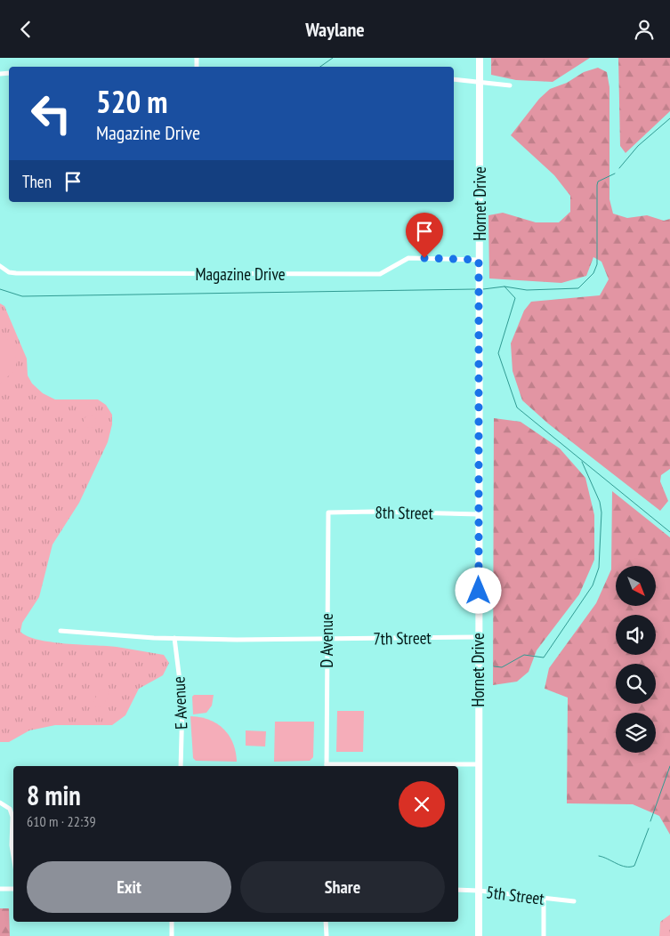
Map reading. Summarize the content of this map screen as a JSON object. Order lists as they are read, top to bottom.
{
  "streets": {
    "main road": ["Hornet Drive"],
    "street": [
      "Magazine Drive",
      "8th Street",
      "7th Street",
      "D Avenue",
      "E Avenue",
      "5th Street"
    ]
  },
  "crossings": [
    ["Hornet Drive", "Magazine Drive"],
    ["Hornet Drive", "8th Street"],
    ["Hornet Drive", "7th Street"],
    ["Hornet Drive", "5th Street"],
    ["8th Street", "D Avenue"],
    ["7th Street", "D Avenue"],
    ["7th Street", "E Avenue"]
  ],
  "north": "bottom right",
  "page": {
    "header": "Waylane",
    "turn": ["520 m", "Magazine Drive"],
    "then": "Then",
    "heading": ["8 min", "610 m · 22:39"],
    "buttons": ["Exit", "Share"]
  }
}
